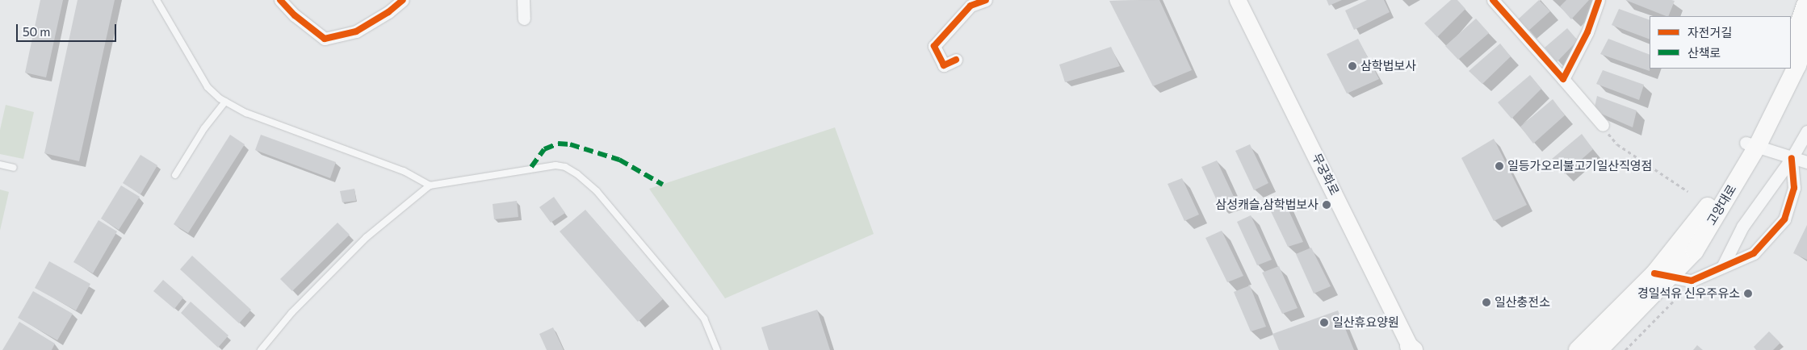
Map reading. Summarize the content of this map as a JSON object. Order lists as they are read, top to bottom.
{
  "streets": {
    "main road": ["무궁화로", "고양대로"]
  },
  "places": [
    "삼학법보사",
    "일등가오리불고기일산직영점",
    "삼성캐슬,삼학법보사",
    "경일석유 신우주유소",
    "일산충전소",
    "일산휴요양원"
  ],
  "legend": ["자전거길", "산책로"],
  "scale_bar": "50 m"
}
